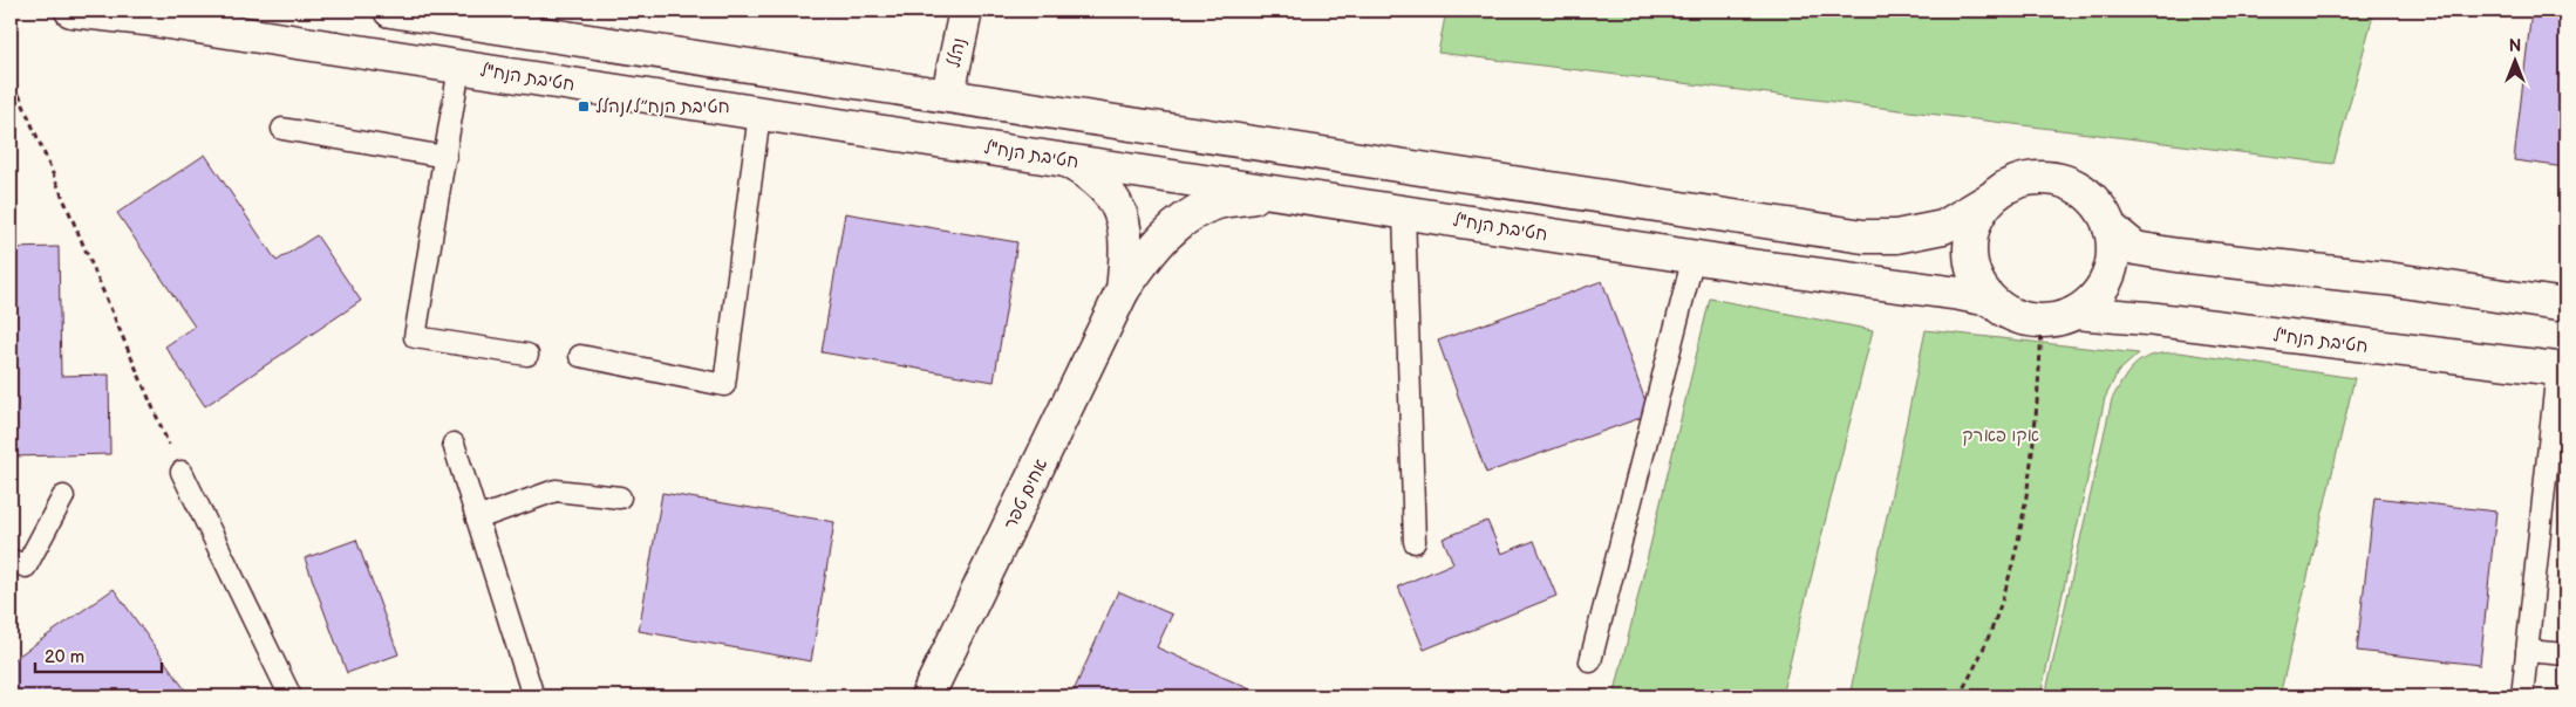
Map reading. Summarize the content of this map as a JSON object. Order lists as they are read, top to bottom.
{
  "streets": {
    "street": ["נהלל", "חטיבת הנח\"ל", "אחים טפר"]
  },
  "parks": ["אקו פארק"],
  "places": {
    "transit": ["חטיבת הנח״ל/נהלל"]
  },
  "scale_bar": "20 m",
  "north": "top"
}
